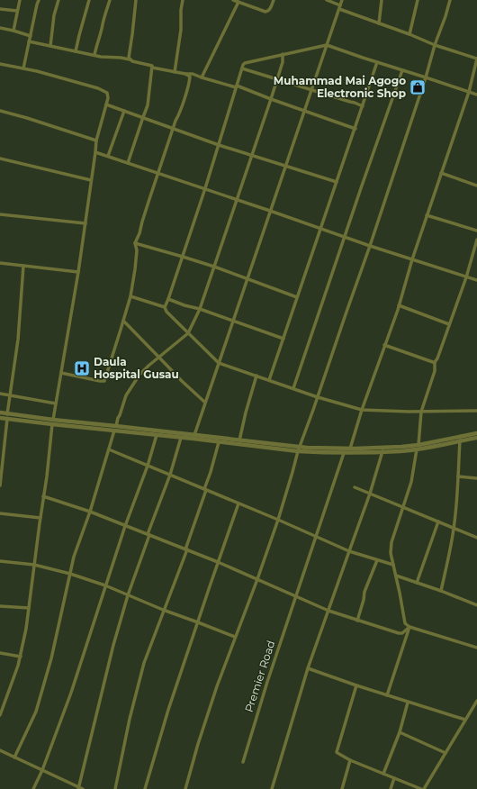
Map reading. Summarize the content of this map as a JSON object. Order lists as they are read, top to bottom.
{
  "streets": {
    "street": ["Premier Road"]
  },
  "places": {
    "shop": ["Muhammad Mai Agogo Electronic Shop"],
    "hospital": ["Daula Hospital Gusau"]
  }
}
